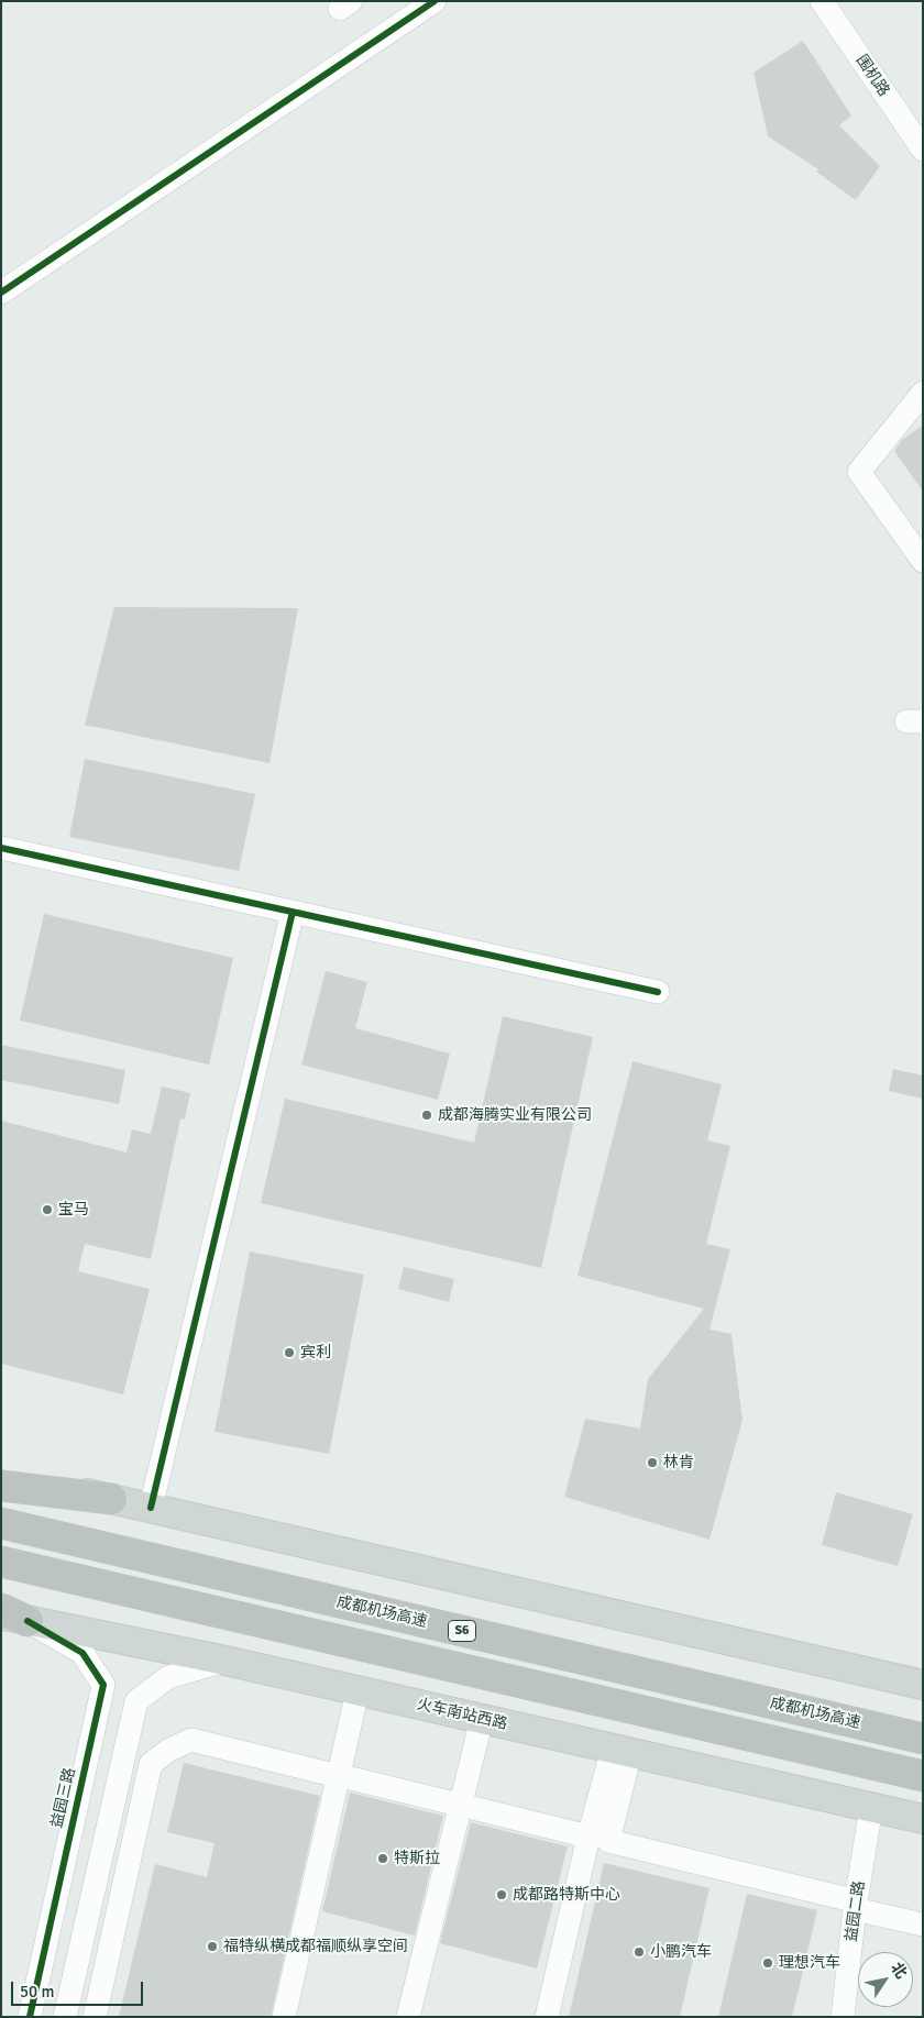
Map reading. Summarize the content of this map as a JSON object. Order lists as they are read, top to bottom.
{
  "streets": {
    "highway": ["成都机场高速", "S6"],
    "main road": ["火车南站西路"],
    "street": ["围机路", "益园三路", "益园二路"]
  },
  "crossings": [
    ["火车南站西路", "益园三路"],
    ["火车南站西路", "益园二路"]
  ],
  "places": [
    "成都海腾实业有限公司",
    "宝马",
    "宾利",
    "林肯",
    "特斯拉",
    "成都路特斯中心",
    "福特纵横成都福顺纵享空间",
    "小鹏汽车",
    "理想汽车"
  ],
  "scale_bar": "50 m",
  "north": "top right"
}
